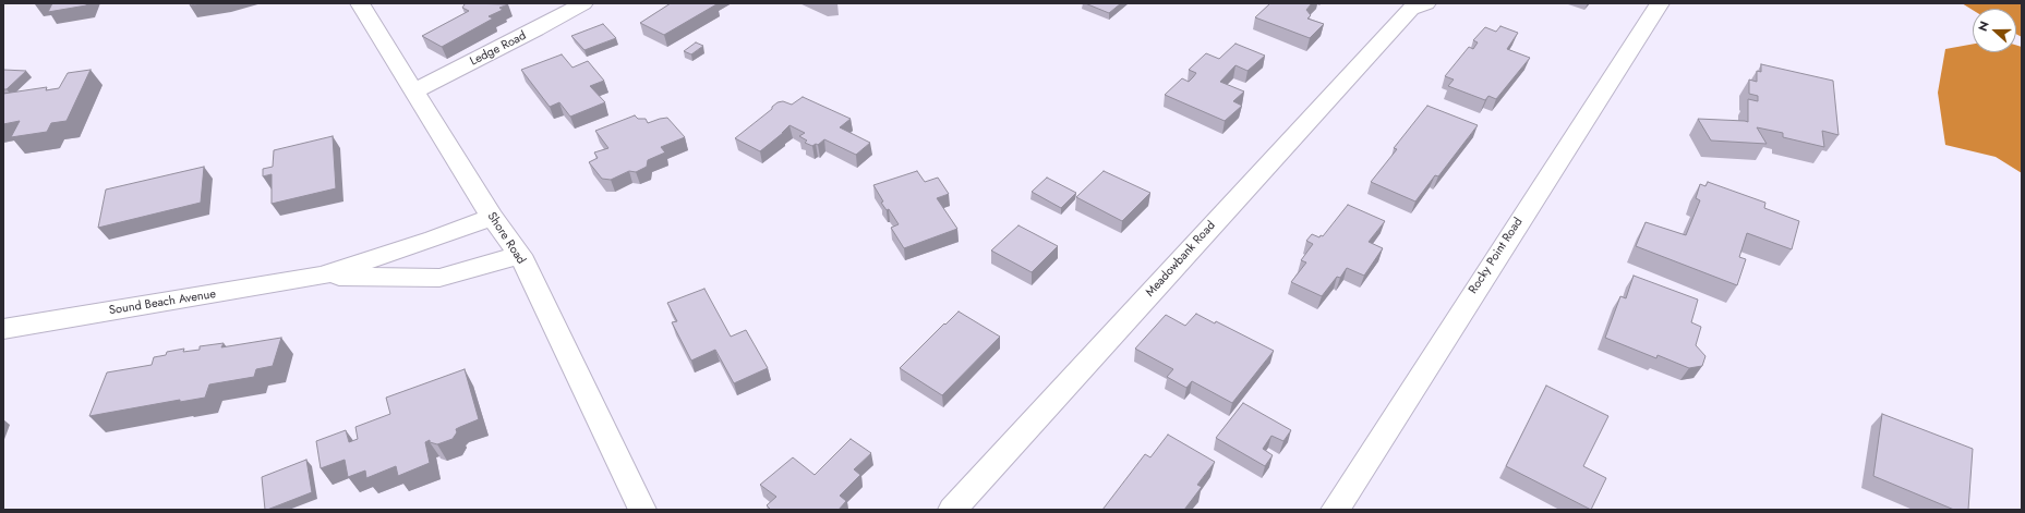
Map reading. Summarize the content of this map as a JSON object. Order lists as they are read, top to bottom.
{
  "streets": {
    "street": [
      "Ledge Road",
      "Shore Road",
      "Rocky Point Road",
      "Meadowbank Road",
      "Sound Beach Avenue"
    ]
  },
  "crossings": [
    ["Ledge Road", "Shore Road"],
    ["Shore Road", "Sound Beach Avenue"]
  ],
  "north": "left"
}
